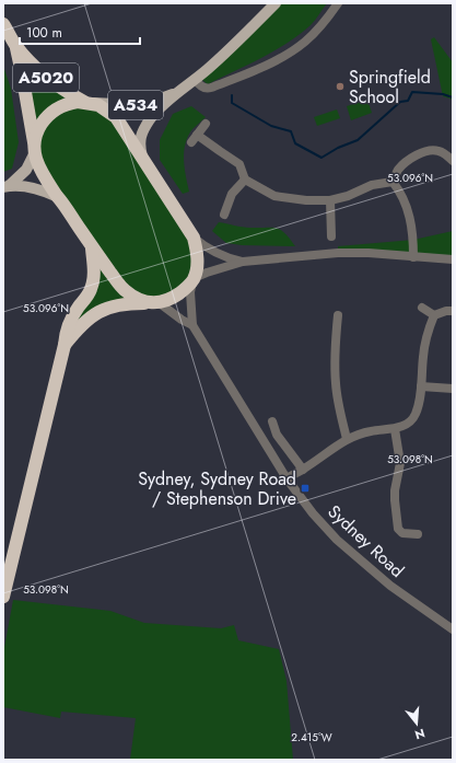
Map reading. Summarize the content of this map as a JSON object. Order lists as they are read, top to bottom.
{
  "streets": {
    "highway": ["A5020"],
    "main road": ["A534"],
    "street": ["Sydney Road"]
  },
  "crossings": [
    ["A5020", "A534"]
  ],
  "places": {
    "other": ["Springfield School"],
    "transit": ["Sydney, Sydney Road / Stephenson Drive"]
  },
  "scale_bar": "100 m",
  "north": "bottom",
  "coordinates": ["53.096°N", "53.098°N", "2.415°W"]
}
